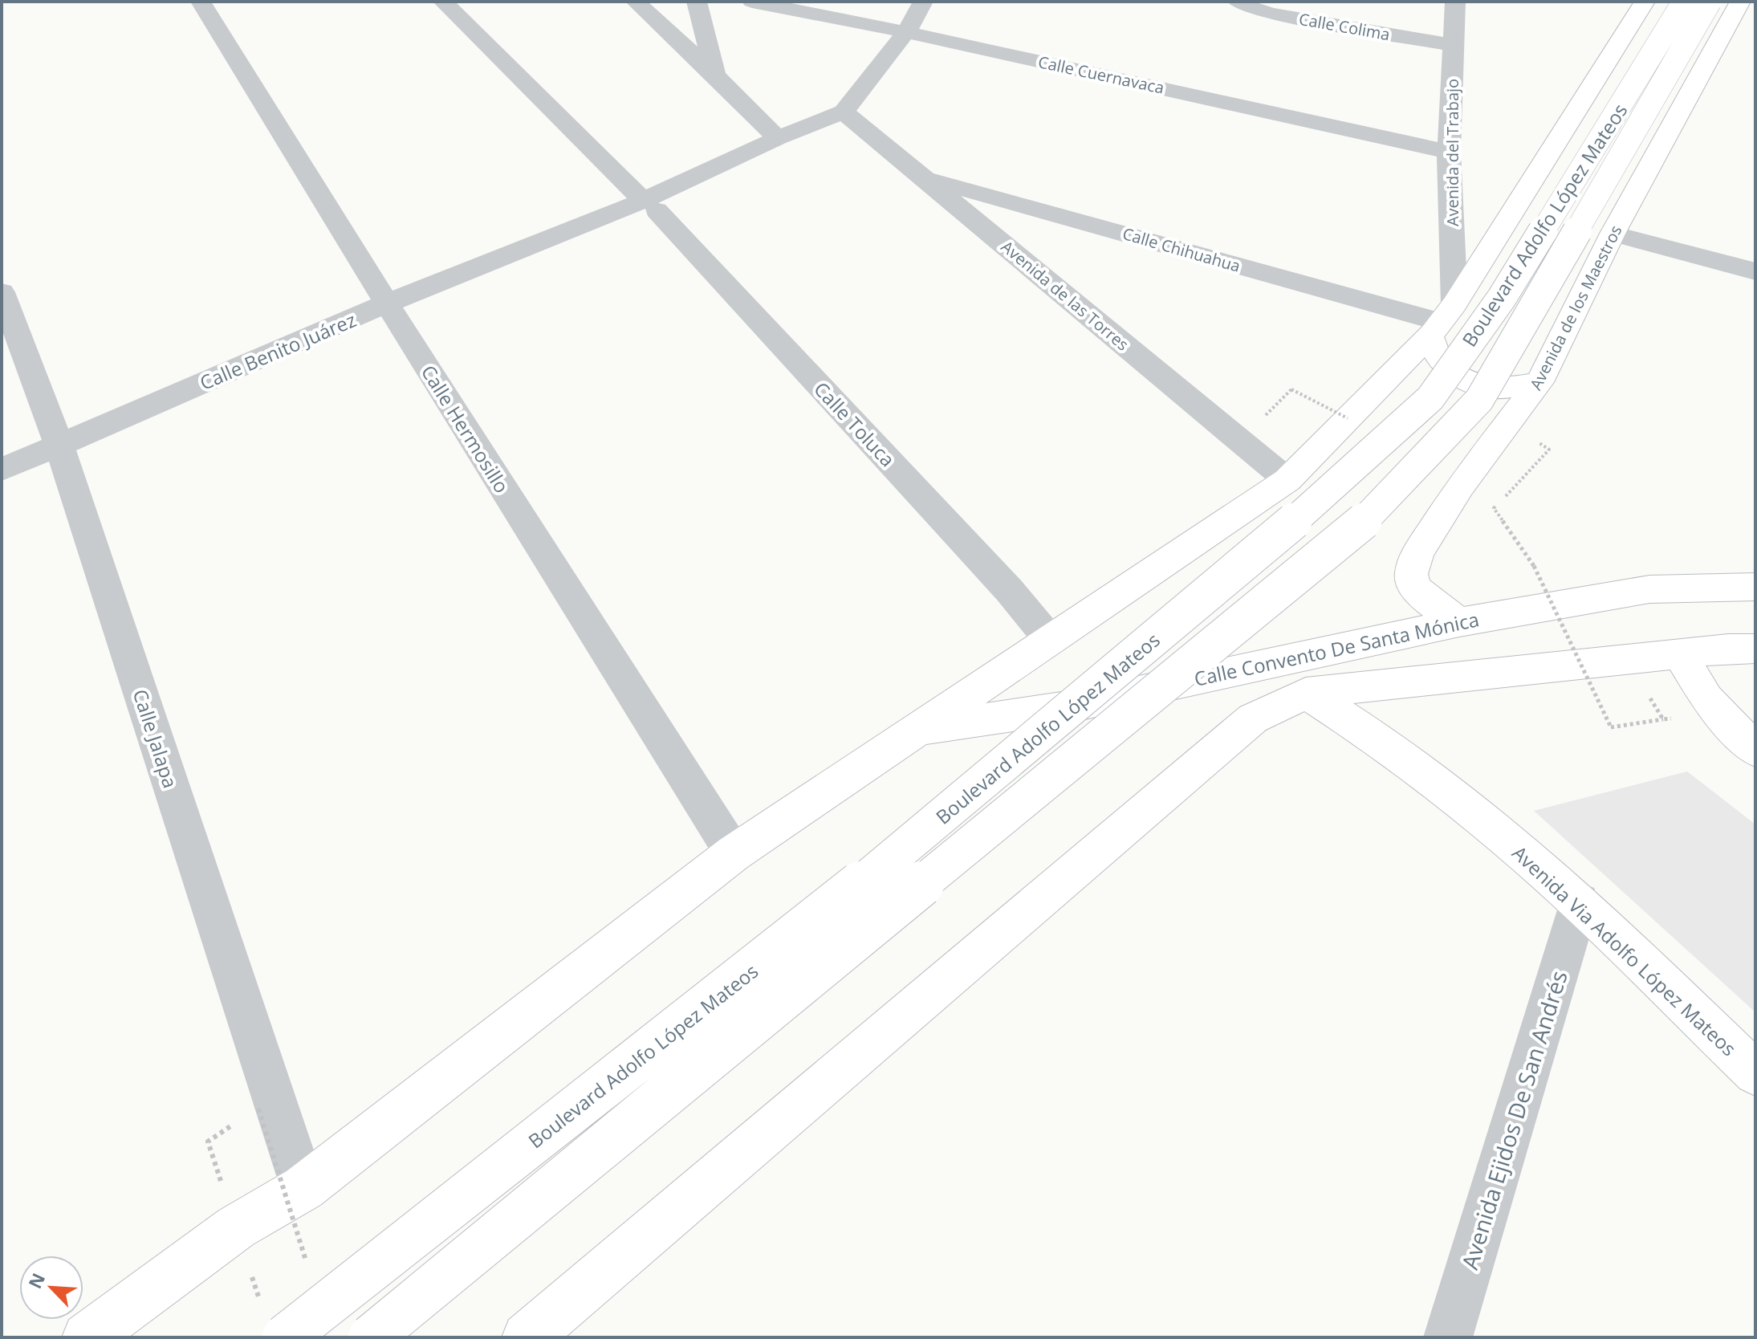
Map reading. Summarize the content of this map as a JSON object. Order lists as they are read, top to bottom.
{
  "streets": {
    "main road": [
      "Boulevard Adolfo López Mateos",
      "Avenida de los Maestros",
      "Calle Convento De Santa Mónica",
      "Avenida Via Adolfo López Mateos"
    ],
    "street": [
      "Calle Colima",
      "Calle Cuernavaca",
      "Avenida del Trabajo",
      "Calle Chihuahua",
      "Avenida de las Torres",
      "Calle Benito Juárez",
      "Calle Toluca",
      "Calle Hermosillo",
      "Calle Jalapa",
      "Avenida Ejidos De San Andrés"
    ]
  },
  "crossings": [
    ["Calle Colima", "Avenida del Trabajo"],
    ["Calle Cuernavaca", "Avenida del Trabajo"],
    ["Calle Cuernavaca", "Calle Benito Juárez"],
    ["Avenida del Trabajo", "Calle Chihuahua"],
    ["Boulevard Adolfo López Mateos", "Avenida de los Maestros"],
    ["Calle Chihuahua", "Avenida de las Torres"],
    ["Avenida de las Torres", "Calle Benito Juárez"],
    ["Avenida de los Maestros", "Calle Convento De Santa Mónica"],
    ["Calle Benito Juárez", "Calle Toluca"],
    ["Calle Benito Juárez", "Calle Hermosillo"],
    ["Calle Benito Juárez", "Calle Jalapa"],
    ["Calle Convento De Santa Mónica", "Avenida Via Adolfo López Mateos"],
    ["Avenida Via Adolfo López Mateos", "Avenida Ejidos De San Andrés"]
  ],
  "north": "top left"
}
